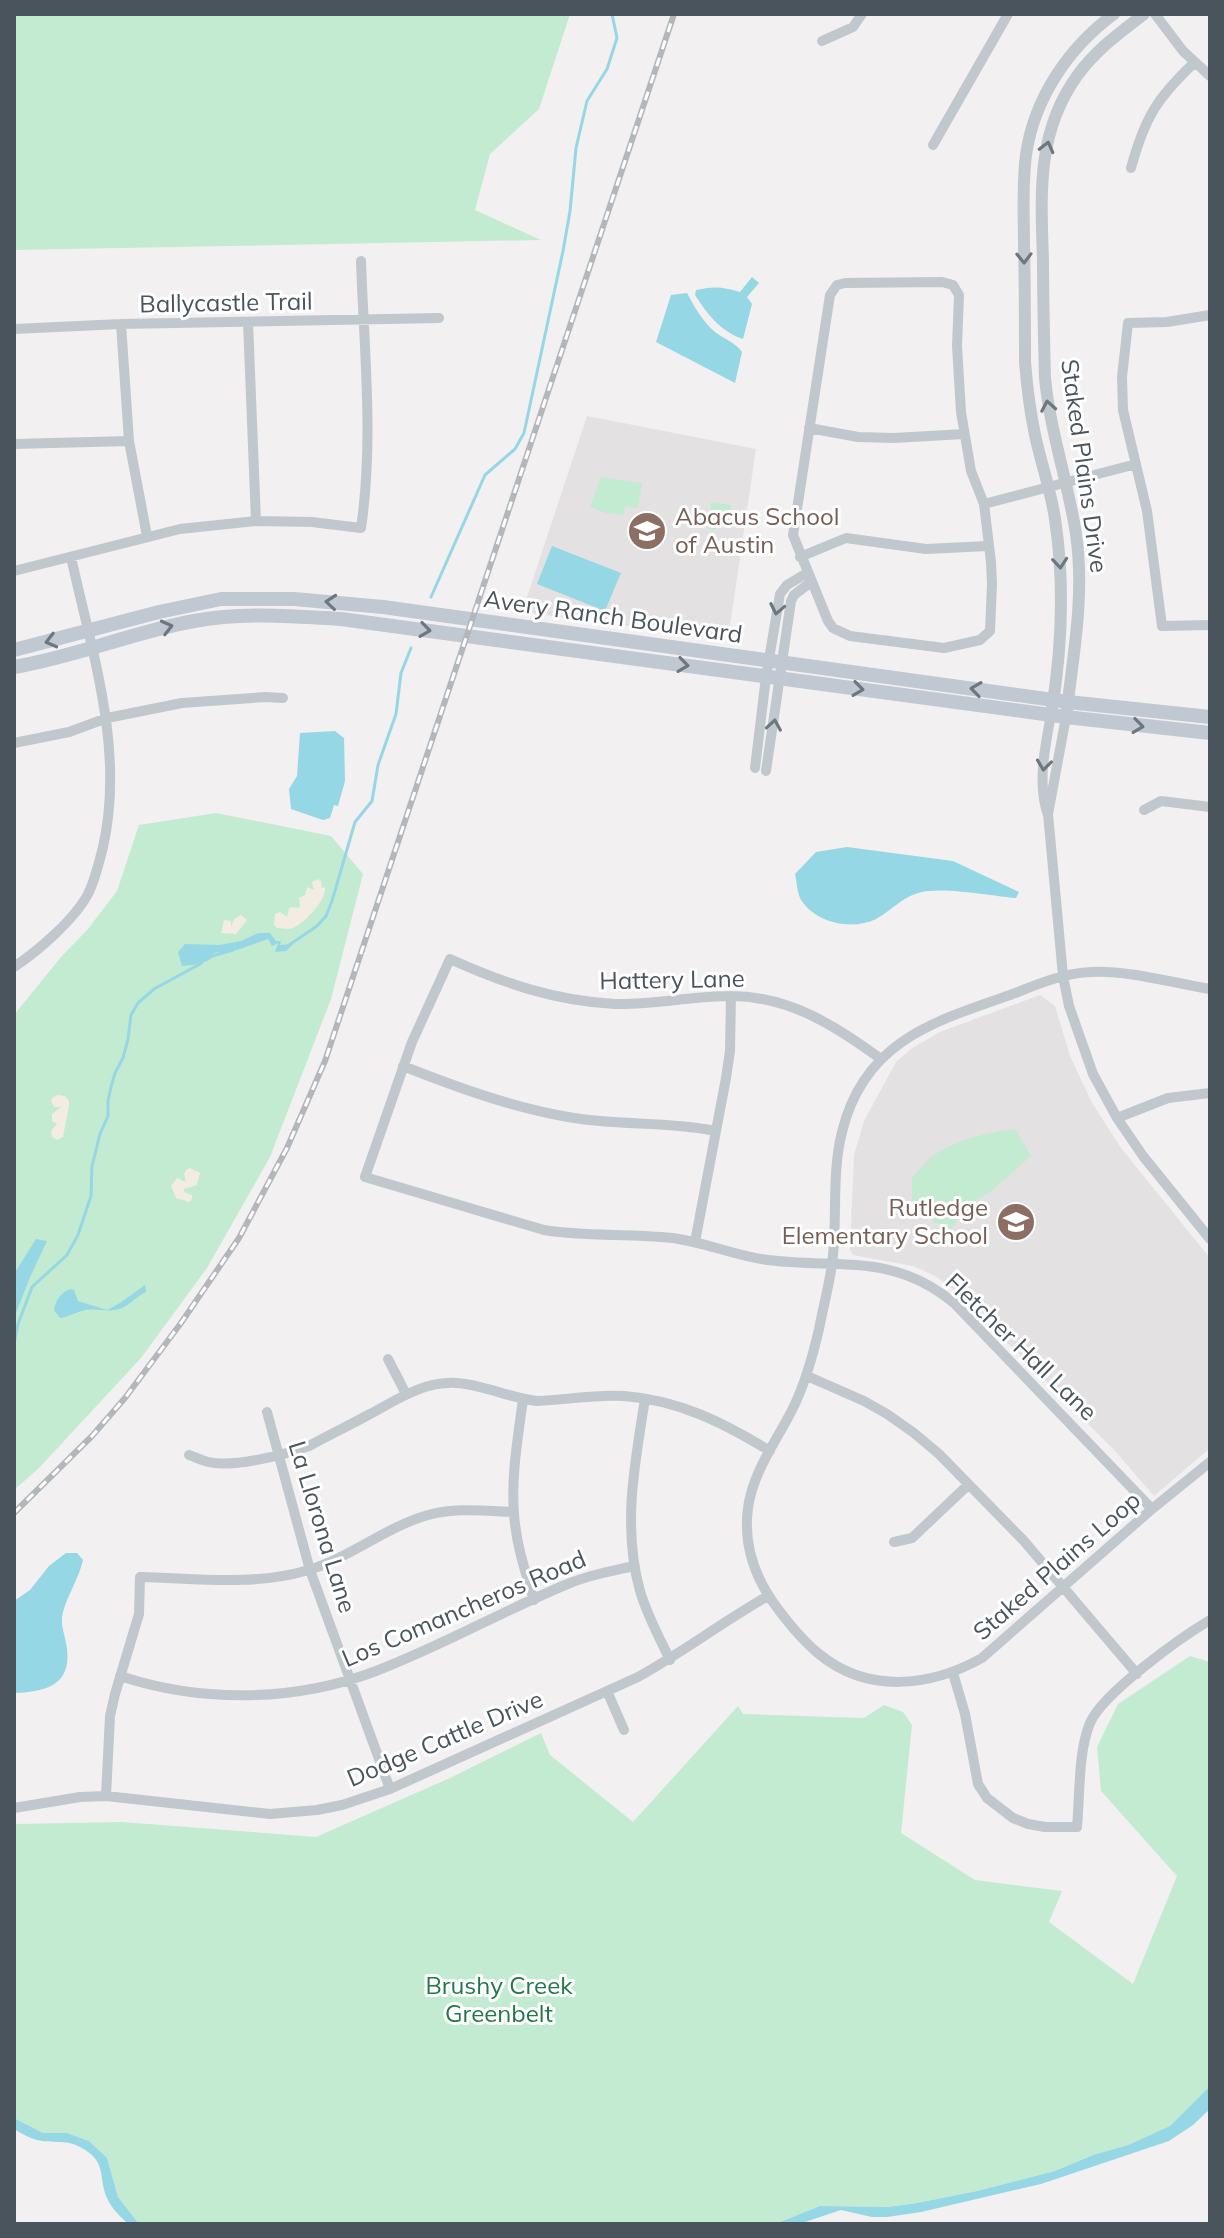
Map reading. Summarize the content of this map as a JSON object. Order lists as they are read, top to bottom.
{
  "streets": {
    "main road": ["Avery Ranch Boulevard"],
    "street": [
      "Ballycastle Trail",
      "Staked Plains Drive",
      "Hattery Lane",
      "Fletcher Hall Lane",
      "La Llorona Lane",
      "Staked Plains Loop",
      "Los Comancheros Road",
      "Dodge Cattle Drive"
    ]
  },
  "crossings": [
    ["Staked Plains Drive", "Avery Ranch Boulevard"],
    ["Staked Plains Drive", "Staked Plains Loop"],
    ["Hattery Lane", "Fletcher Hall Lane"],
    ["Hattery Lane", "Staked Plains Loop"],
    ["Fletcher Hall Lane", "Staked Plains Loop"],
    ["La Llorona Lane", "Los Comancheros Road"],
    ["La Llorona Lane", "Dodge Cattle Drive"],
    ["Staked Plains Loop", "Dodge Cattle Drive"]
  ],
  "parks": ["Brushy Creek Greenbelt"],
  "places": {
    "school or university": ["Abacus School of Austin", "Rutledge Elementary School"]
  }
}
